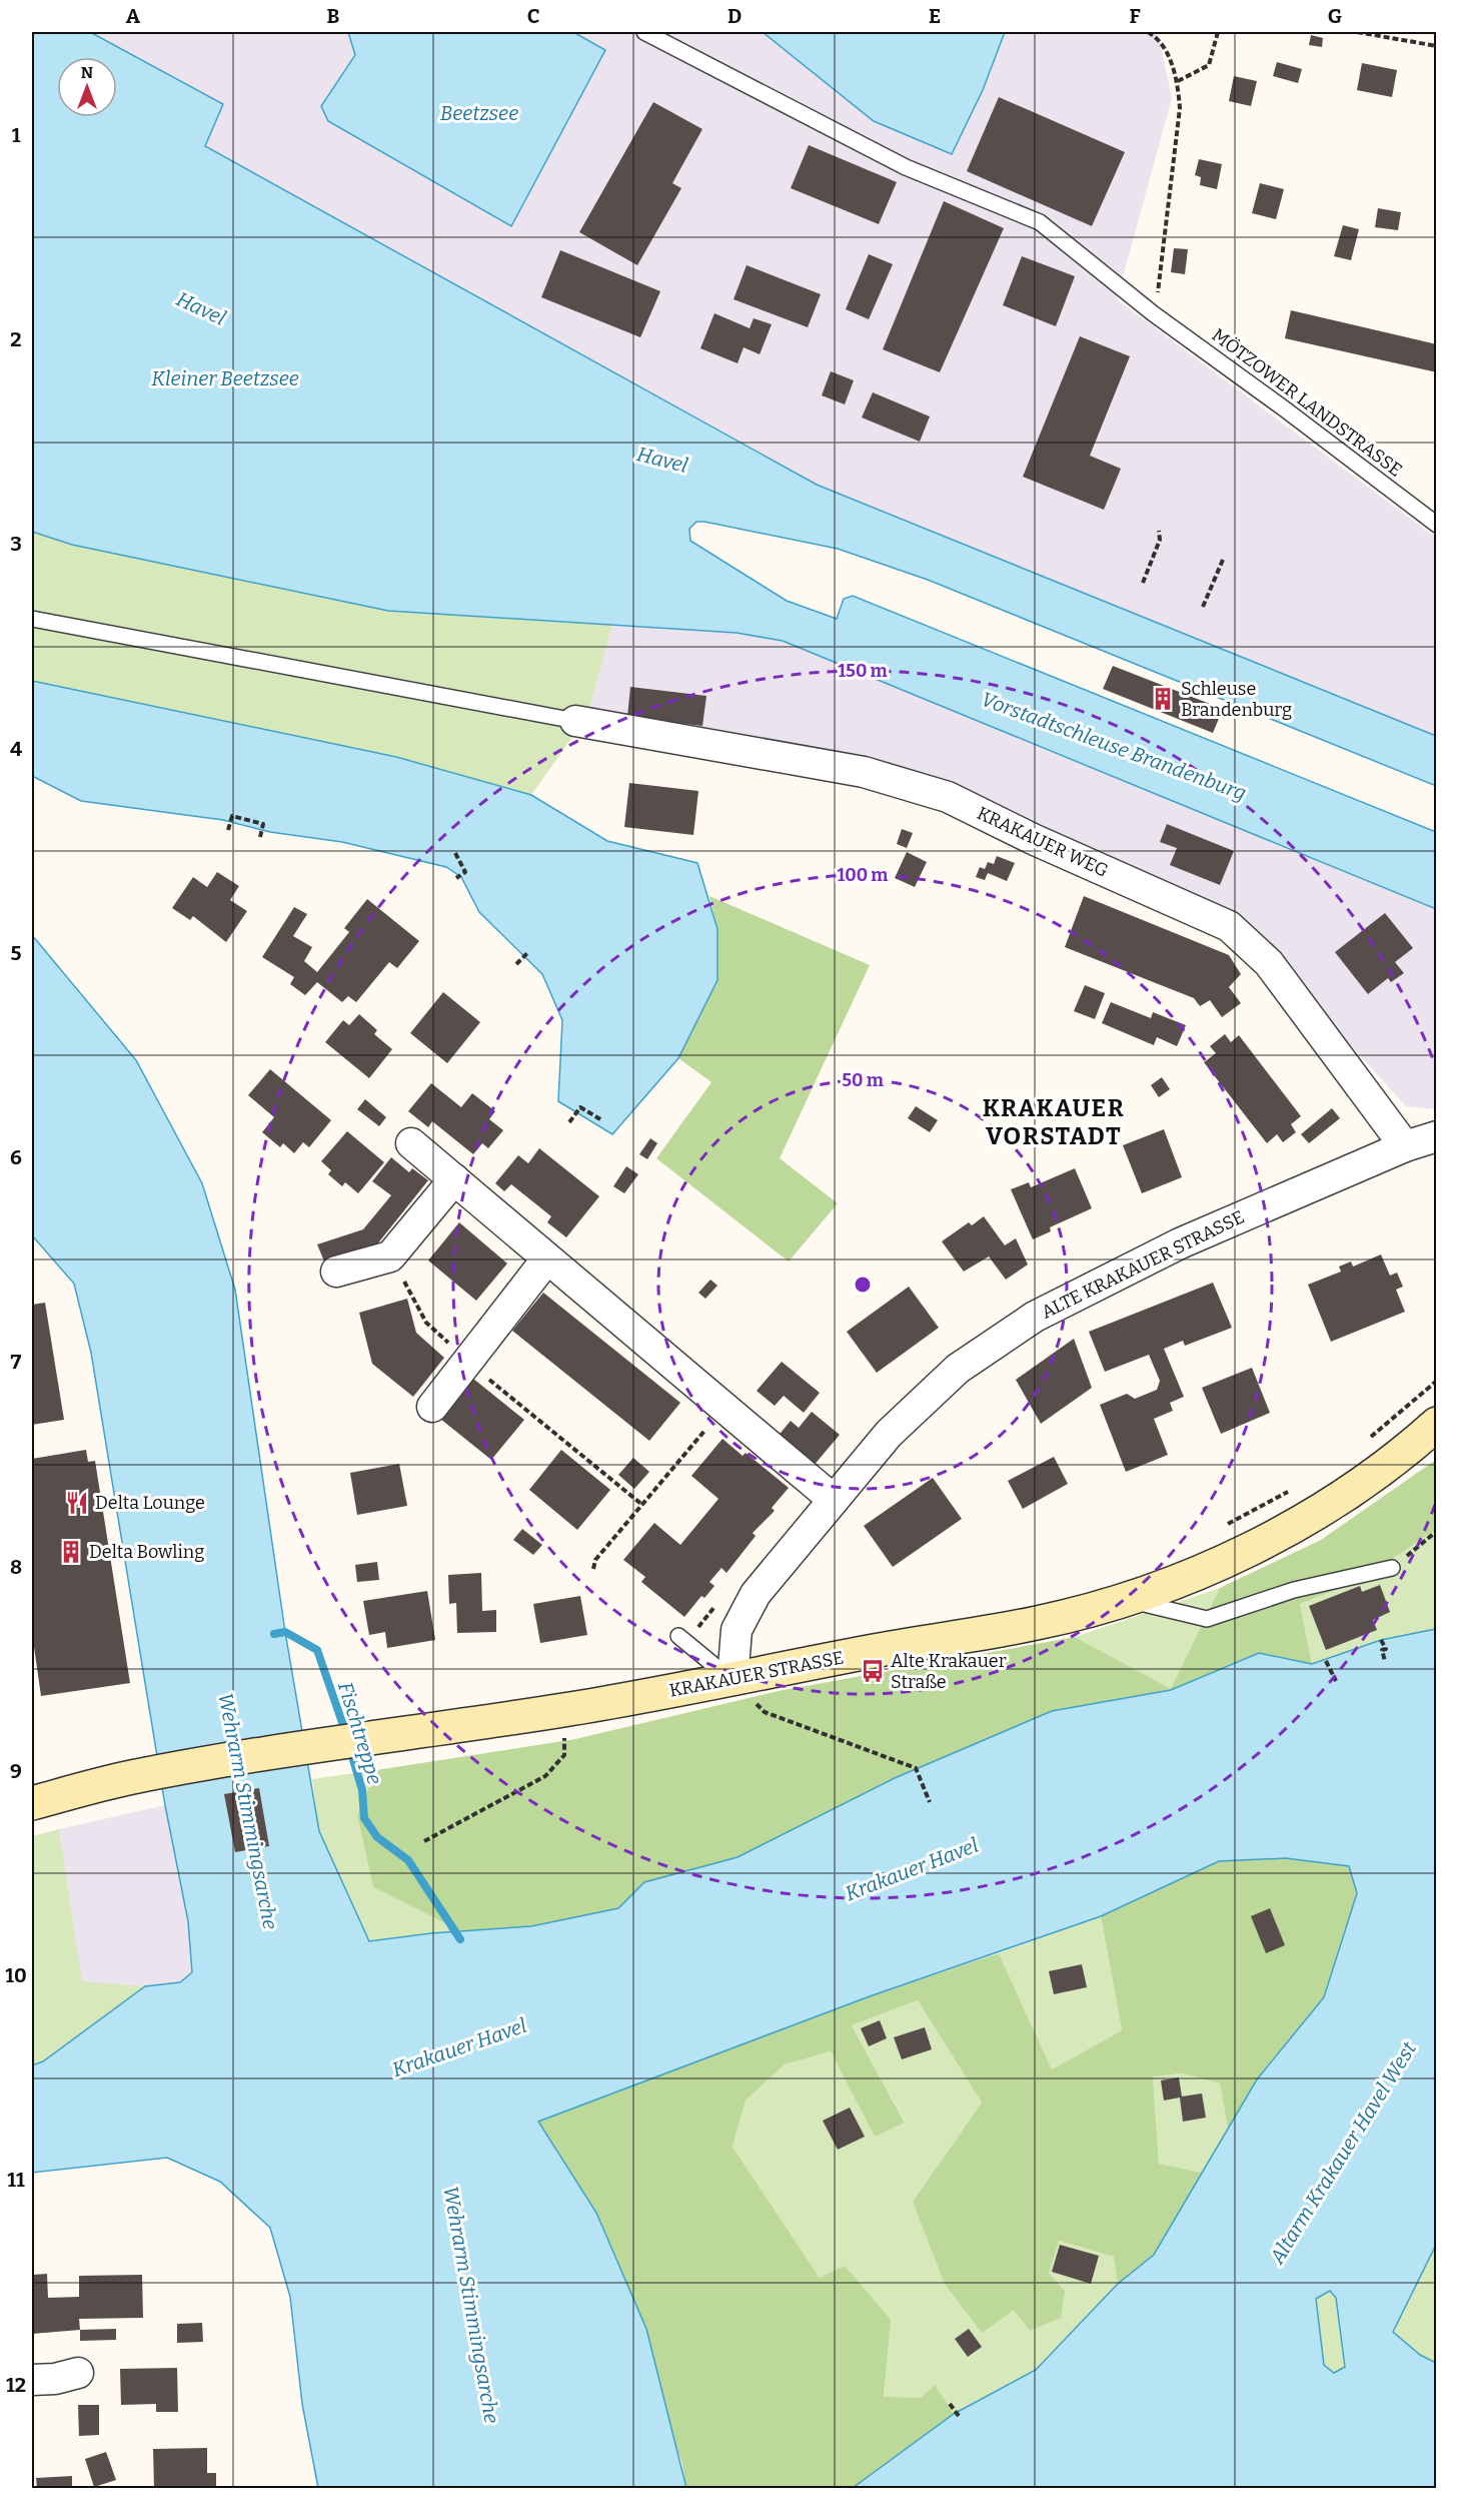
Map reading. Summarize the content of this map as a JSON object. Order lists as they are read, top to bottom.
{
  "streets": {
    "main road": ["KRAKAUER STRASSE"],
    "street": ["KRAKAUER WEG", "ALTE KRAKAUER STRASSE"],
    "lane": ["MÖTZOWER LANDSTRASSE"]
  },
  "crossings": [
    ["KRAKAUER WEG", "ALTE KRAKAUER STRASSE"],
    ["ALTE KRAKAUER STRASSE", "KRAKAUER STRASSE"]
  ],
  "districts": ["KRAKAUER VORSTADT"],
  "water": [
    "Beetzsee",
    "Havel",
    "Kleiner Beetzsee",
    "Vorstadtschleuse Brandenburg",
    "Fischtreppe",
    "Wehrarm Stimmingsarche",
    "Krakauer Havel",
    "Altarm Krakauer Havel West"
  ],
  "places": {
    "building": ["Schleuse Brandenburg", "Delta Bowling"],
    "restaurant": ["Delta Lounge"],
    "bus stop": ["Alte Krakauer Straße"]
  },
  "north": "top",
  "grid": {
    "columns": [
      "A",
      "B",
      "C",
      "D",
      "E",
      "F",
      "G"
    ],
    "rows": [
      "1",
      "2",
      "3",
      "4",
      "5",
      "6",
      "7",
      "8",
      "9",
      "10",
      "11",
      "12"
    ]
  },
  "rings": ["150 m", "100 m", "50 m"]
}
